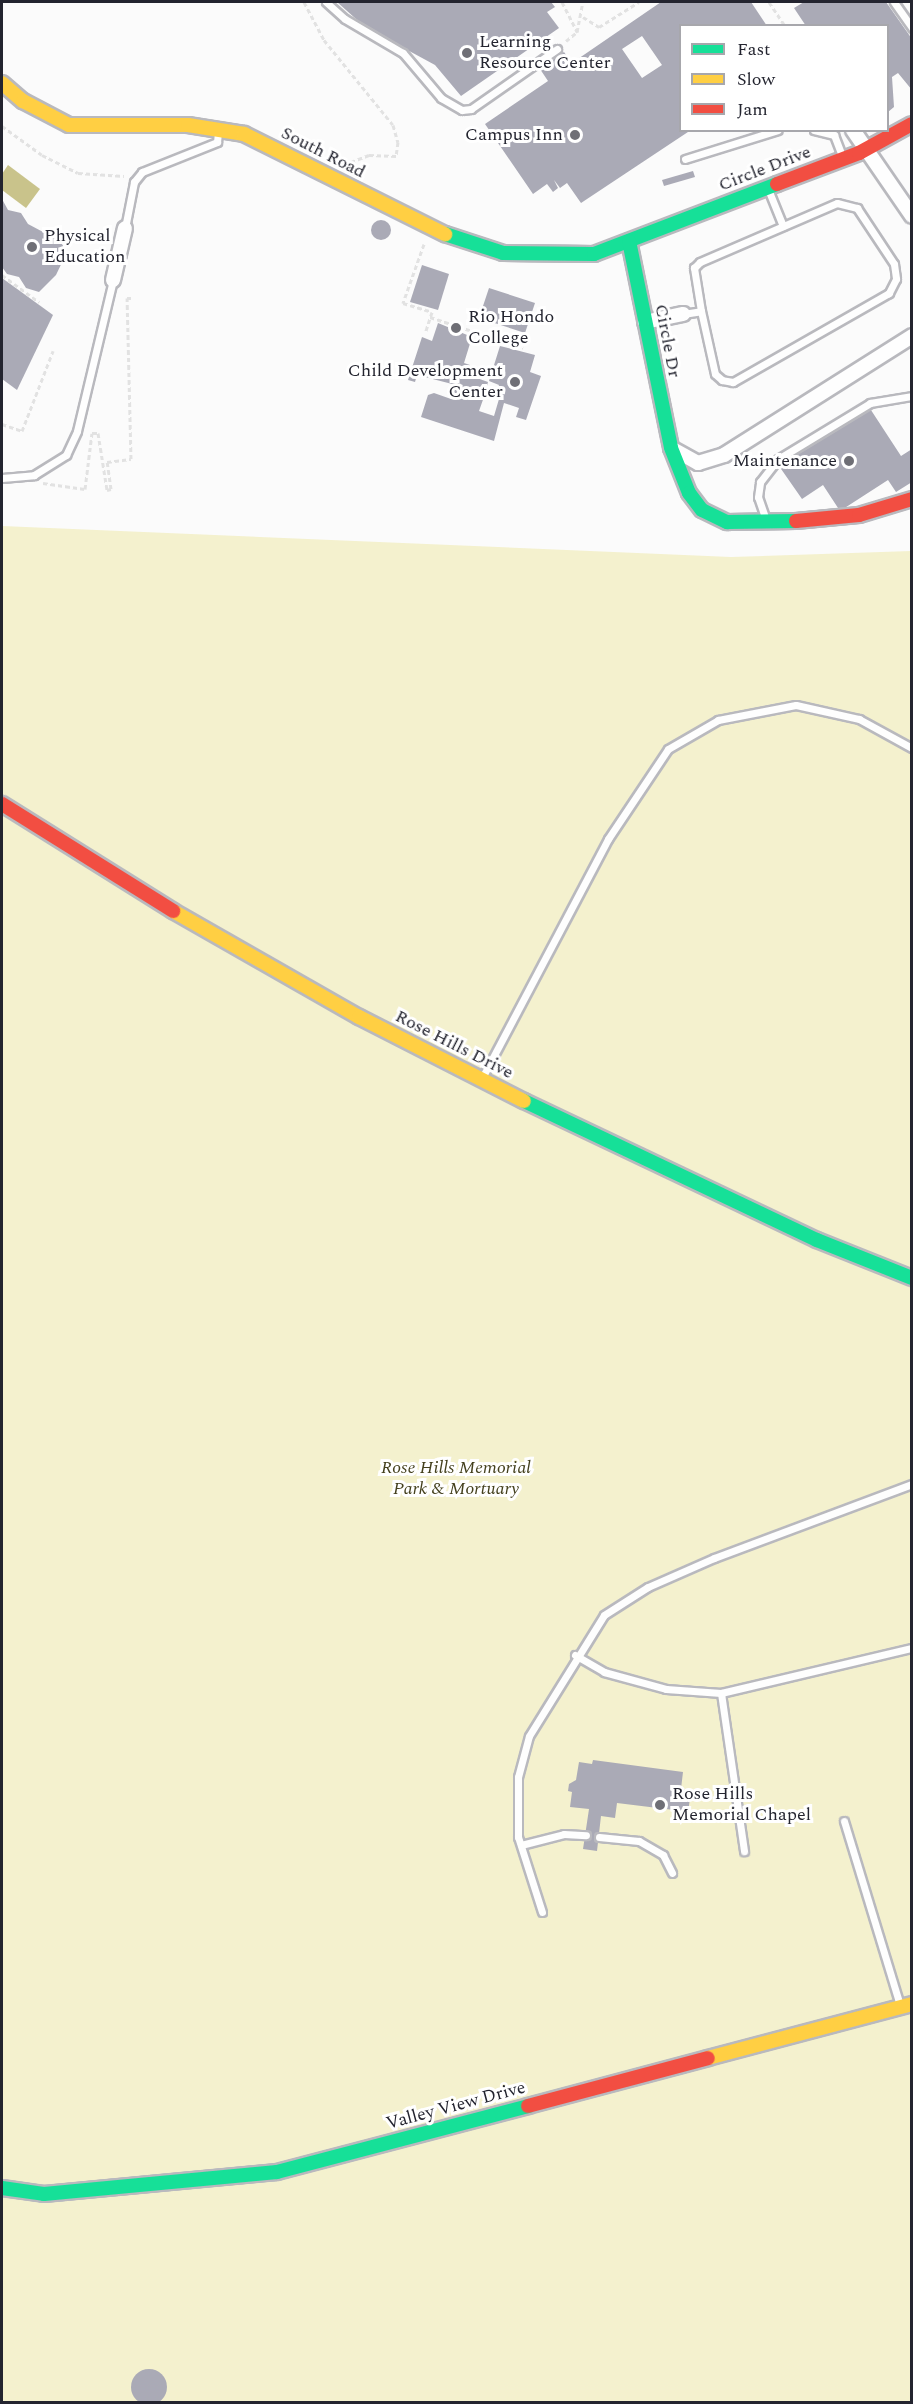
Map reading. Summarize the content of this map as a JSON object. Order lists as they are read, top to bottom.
{
  "streets": {
    "street": [
      "South Road",
      "Circle Drive",
      "Circle Dr",
      "Rose Hills Drive",
      "Valley View Drive"
    ]
  },
  "crossings": [
    ["South Road", "Circle Drive"],
    ["South Road", "Circle Dr"],
    ["Circle Drive", "Circle Dr"]
  ],
  "parks": ["Rose Hills Memorial Park & Mortuary"],
  "places": [
    "Learning Resource Center",
    "Campus Inn",
    "Physical Education",
    "Rio Hondo College",
    "Child Development Center",
    "Maintenance",
    "Rose Hills Memorial Chapel"
  ],
  "legend": ["Fast", "Slow", "Jam"]
}
